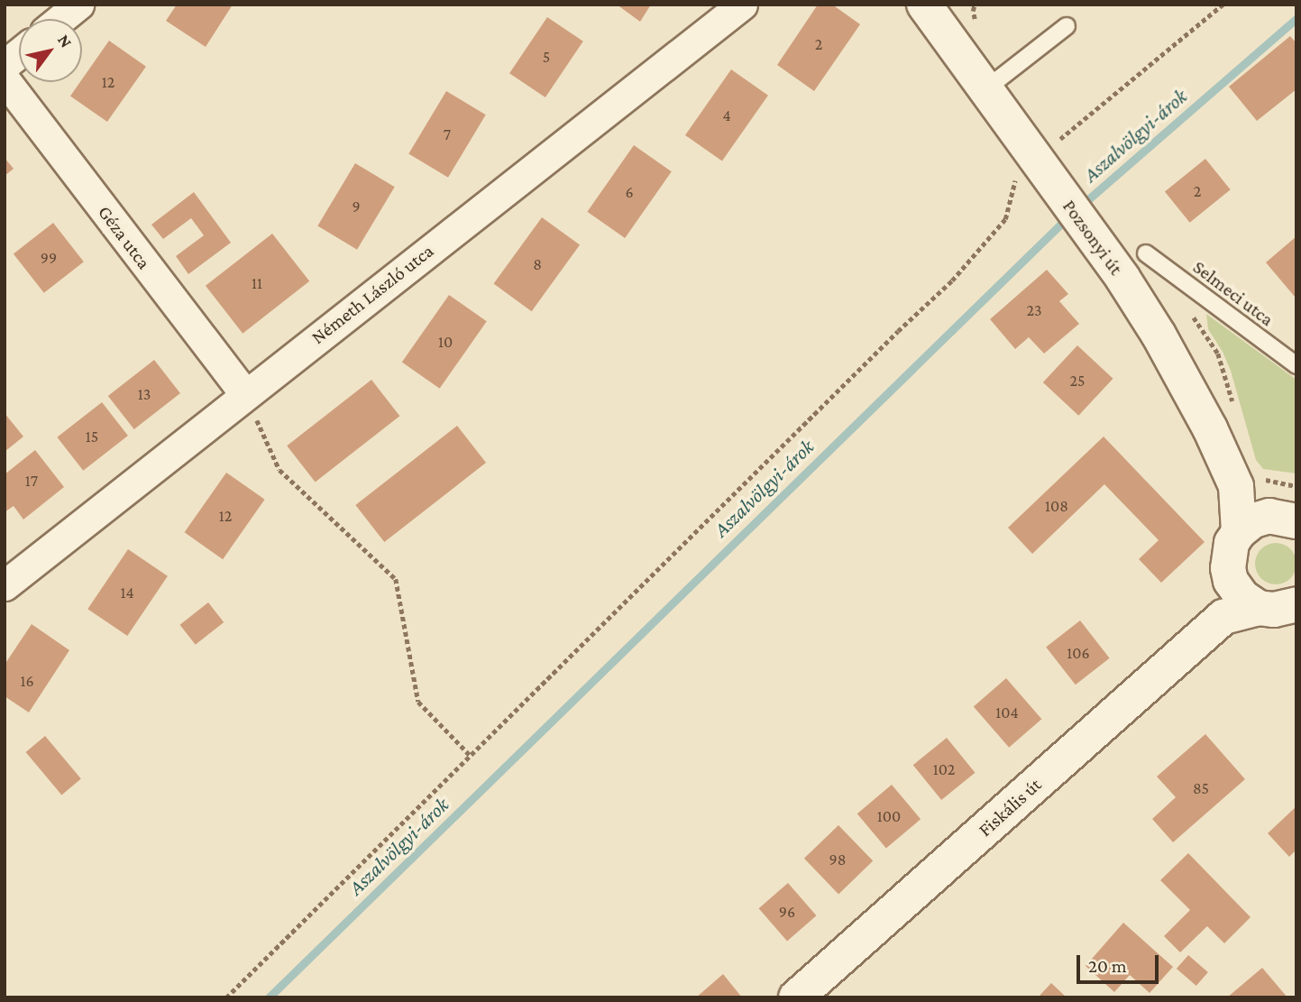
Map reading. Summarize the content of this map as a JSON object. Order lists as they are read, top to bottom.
{
  "streets": {
    "street": [
      "Géza utca",
      "Pozsonyi út",
      "Németh László utca",
      "Fiskális út"
    ],
    "lane": ["Selmeci utca"]
  },
  "crossings": [
    ["Géza utca", "Németh László utca"]
  ],
  "water": ["Aszalvölgyi-árok"],
  "house_numbers": [
    "2",
    "5",
    "12",
    "4",
    "7",
    "2",
    "6",
    "9",
    "99",
    "8",
    "11",
    "23",
    "10",
    "25",
    "13",
    "15",
    "17",
    "108",
    "12",
    "14",
    "106",
    "16",
    "104",
    "102",
    "85",
    "100",
    "98",
    "96"
  ],
  "scale_bar": "20 m",
  "north": "top right"
}
